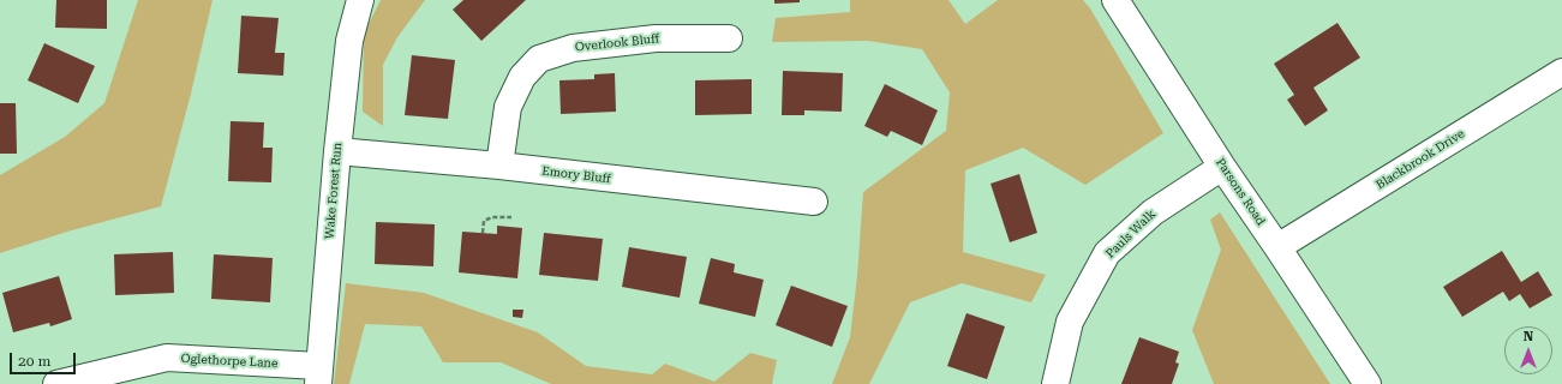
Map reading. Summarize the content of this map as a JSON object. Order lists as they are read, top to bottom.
{
  "streets": {
    "street": [
      "Overlook Bluff",
      "Blackbrook Drive",
      "Emory Bluff",
      "Wake Forest Run",
      "Parsons Road",
      "Pauls Walk",
      "Oglethorpe Lane"
    ]
  },
  "crossings": [
    ["Overlook Bluff", "Emory Bluff"],
    ["Blackbrook Drive", "Parsons Road"],
    ["Emory Bluff", "Wake Forest Run"],
    ["Wake Forest Run", "Oglethorpe Lane"],
    ["Parsons Road", "Pauls Walk"]
  ],
  "scale_bar": "20 m",
  "north": "top"
}
